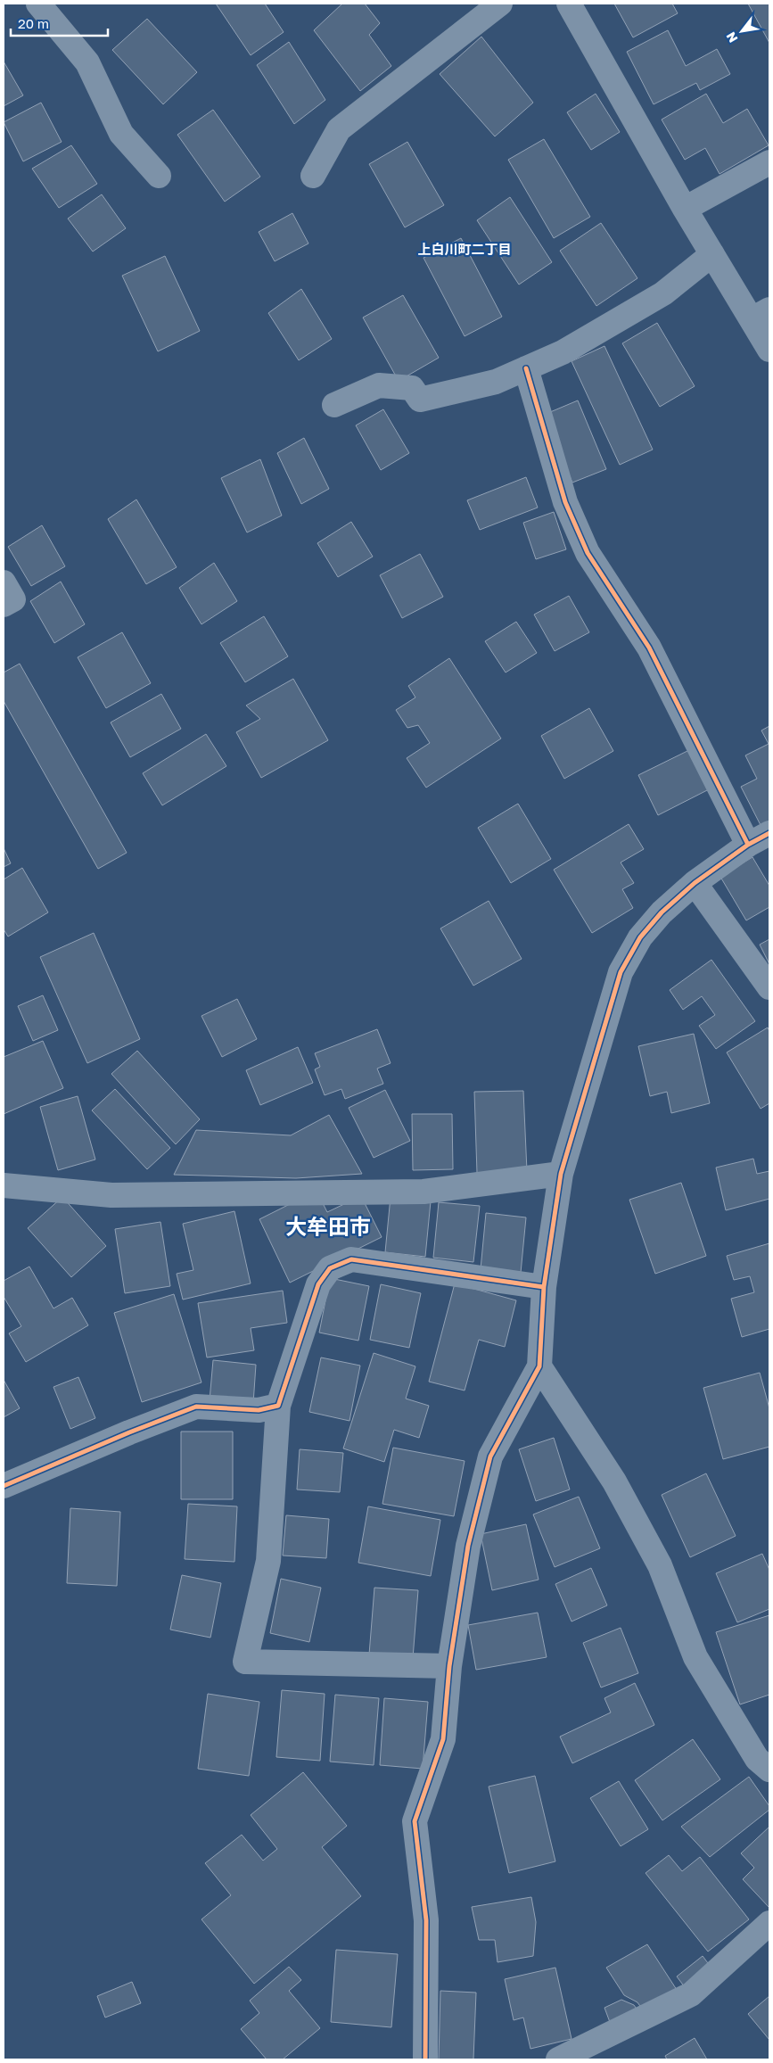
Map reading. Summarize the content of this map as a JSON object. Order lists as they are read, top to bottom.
{
  "districts": ["上白川町二丁目", "大牟田市"],
  "scale_bar": "20 m",
  "north": "bottom left"
}
